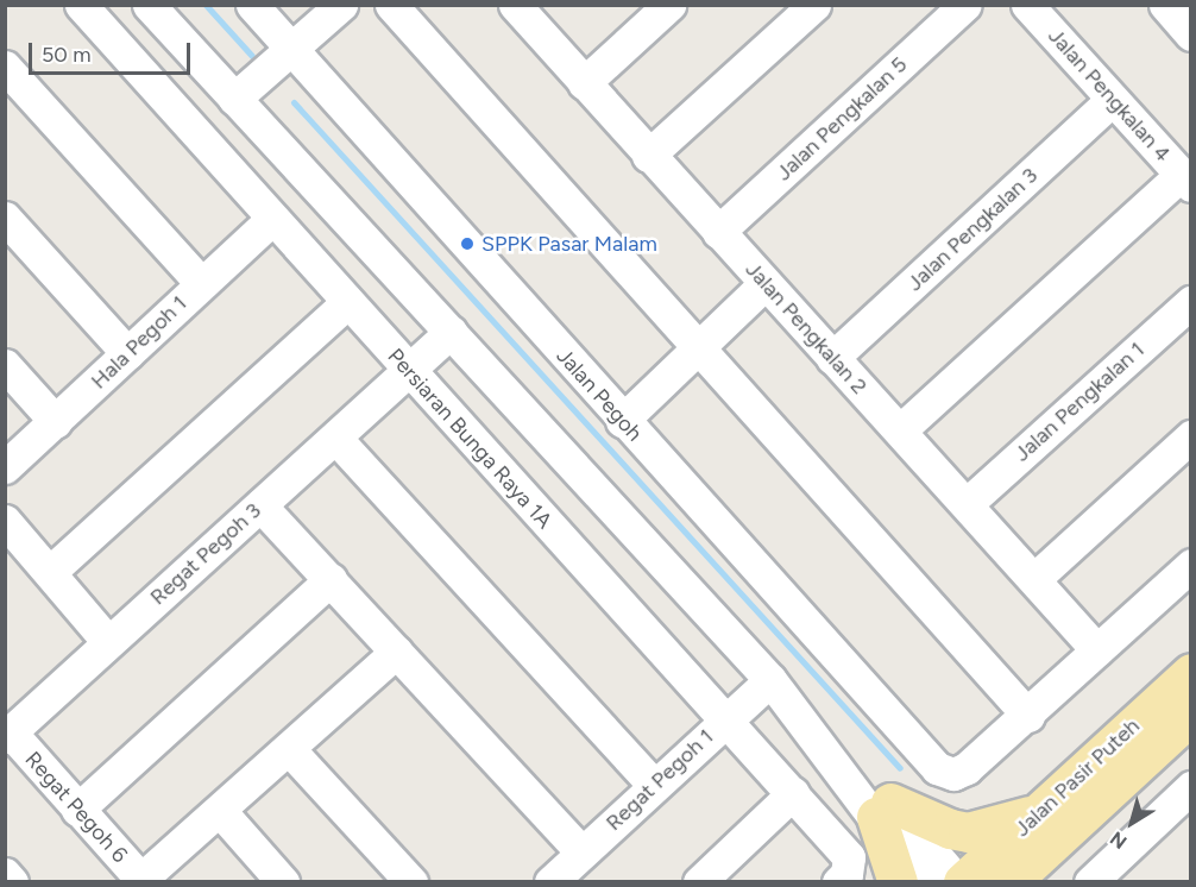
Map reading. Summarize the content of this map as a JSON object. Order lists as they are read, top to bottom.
{
  "streets": {
    "main road": ["Jalan Pasir Puteh"],
    "street": [
      "Jalan Pengkalan 4",
      "Jalan Pengkalan 5",
      "Jalan Pengkalan 3",
      "Jalan Pengkalan 2",
      "Hala Pegoh 1",
      "Jalan Pegoh",
      "Jalan Pengkalan 1",
      "Persiaran Bunga Raya 1A",
      "Regat Pegoh 3",
      "Regat Pegoh 1",
      "Regat Pegoh 6"
    ]
  },
  "crossings": [
    ["Jalan Pengkalan 4", "Jalan Pengkalan 3"],
    ["Jalan Pengkalan 5", "Jalan Pengkalan 2"],
    ["Jalan Pengkalan 3", "Jalan Pengkalan 2"],
    ["Jalan Pengkalan 2", "Jalan Pengkalan 1"],
    ["Hala Pegoh 1", "Persiaran Bunga Raya 1A"],
    ["Persiaran Bunga Raya 1A", "Regat Pegoh 3"],
    ["Persiaran Bunga Raya 1A", "Regat Pegoh 1"],
    ["Regat Pegoh 3", "Regat Pegoh 6"]
  ],
  "places": ["SPPK Pasar Malam"],
  "scale_bar": "50 m",
  "north": "bottom left"
}
